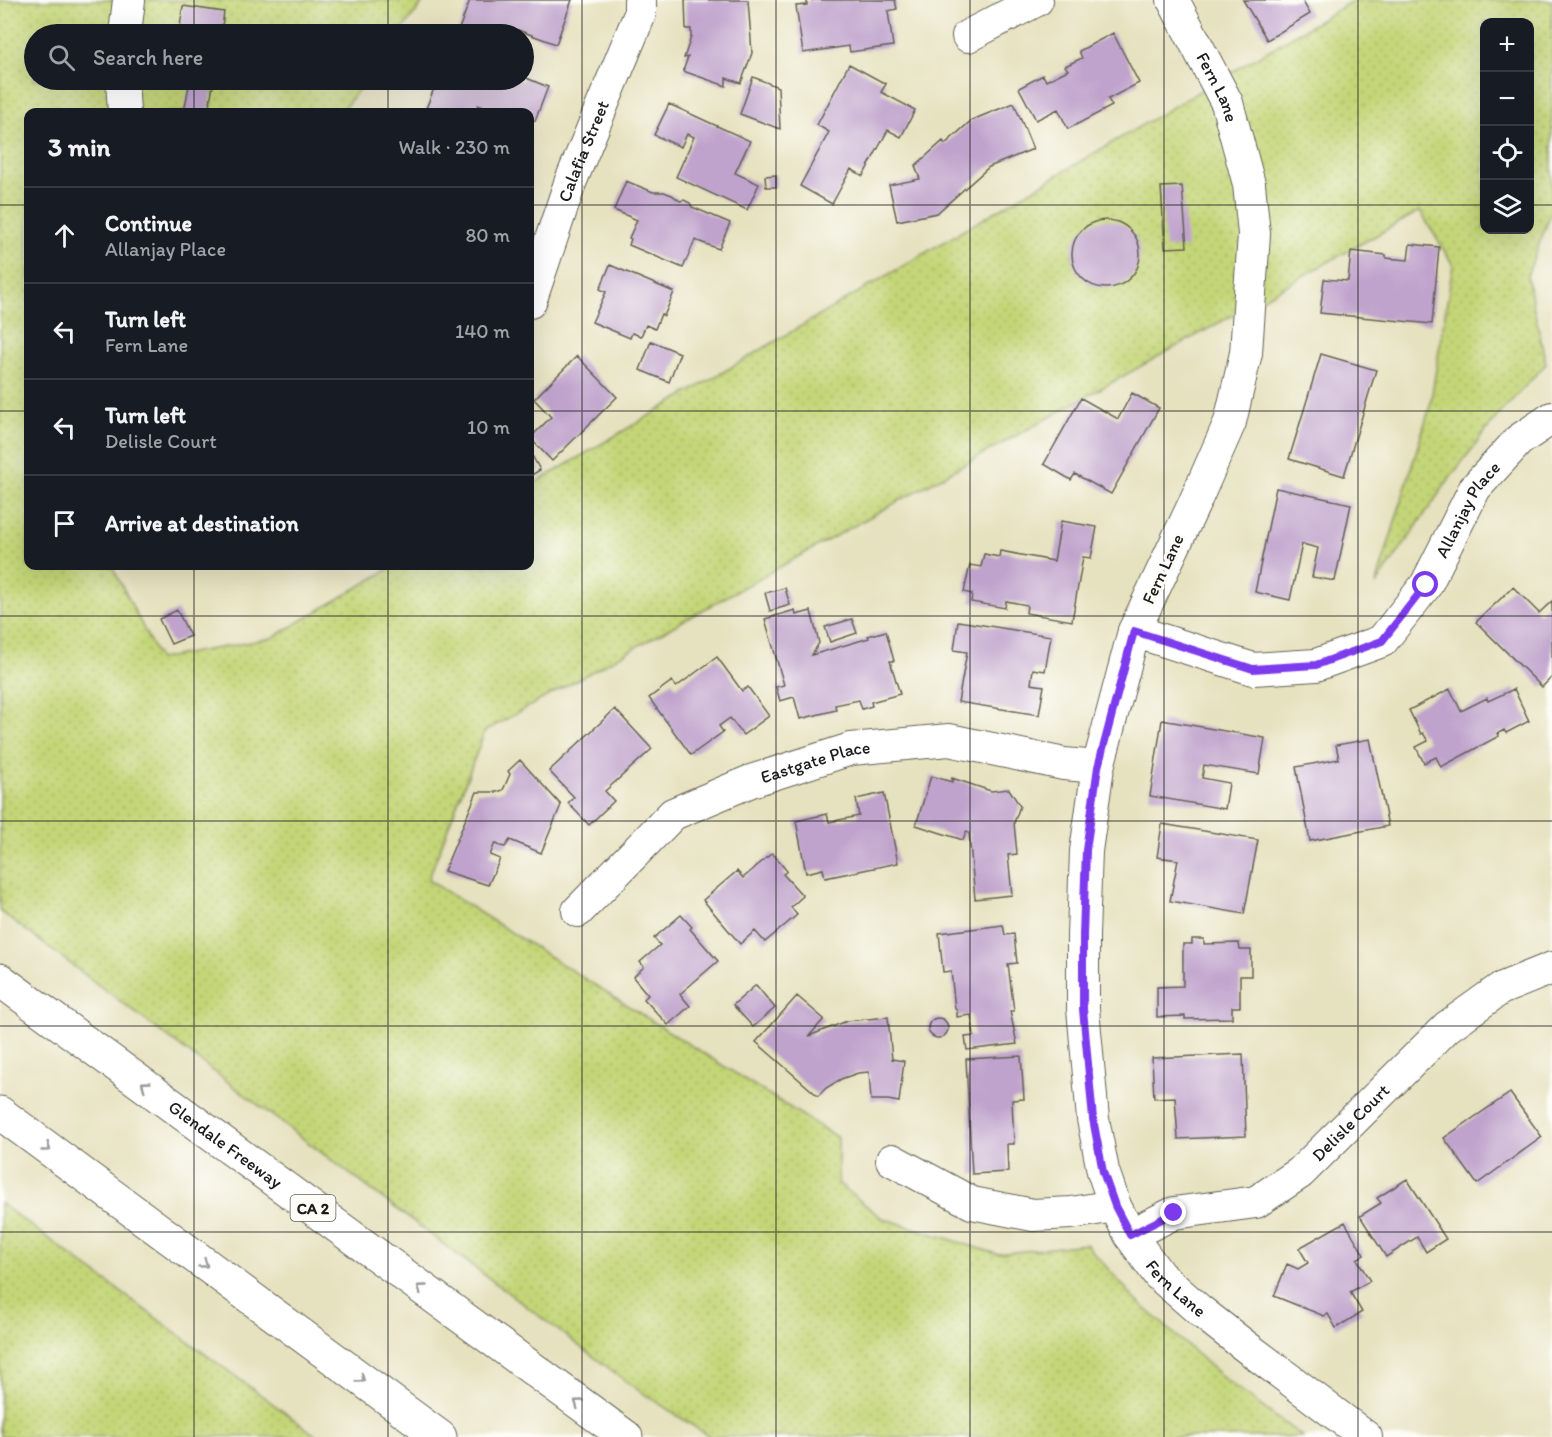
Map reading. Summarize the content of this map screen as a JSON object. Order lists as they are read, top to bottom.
{
  "streets": {
    "highway": ["Glendale Freeway", "CA 2"],
    "street": [
      "Fern Lane",
      "Calafia Street",
      "Allanjay Place",
      "Eastgate Place",
      "Delisle Court"
    ]
  },
  "crossings": [
    ["Fern Lane", "Allanjay Place"],
    ["Fern Lane", "Eastgate Place"],
    ["Fern Lane", "Delisle Court"]
  ],
  "page": {
    "map_buttons": ["+", "−"],
    "search": "Search here",
    "heading": ["3 min", "Walk · 230 m"],
    "list": [
      ["Continue", "Allanjay Place", "80 m"],
      ["Turn left", "Fern Lane", "140 m"],
      ["Turn left", "Delisle Court", "10 m"],
      "Arrive at destination"
    ]
  }
}
